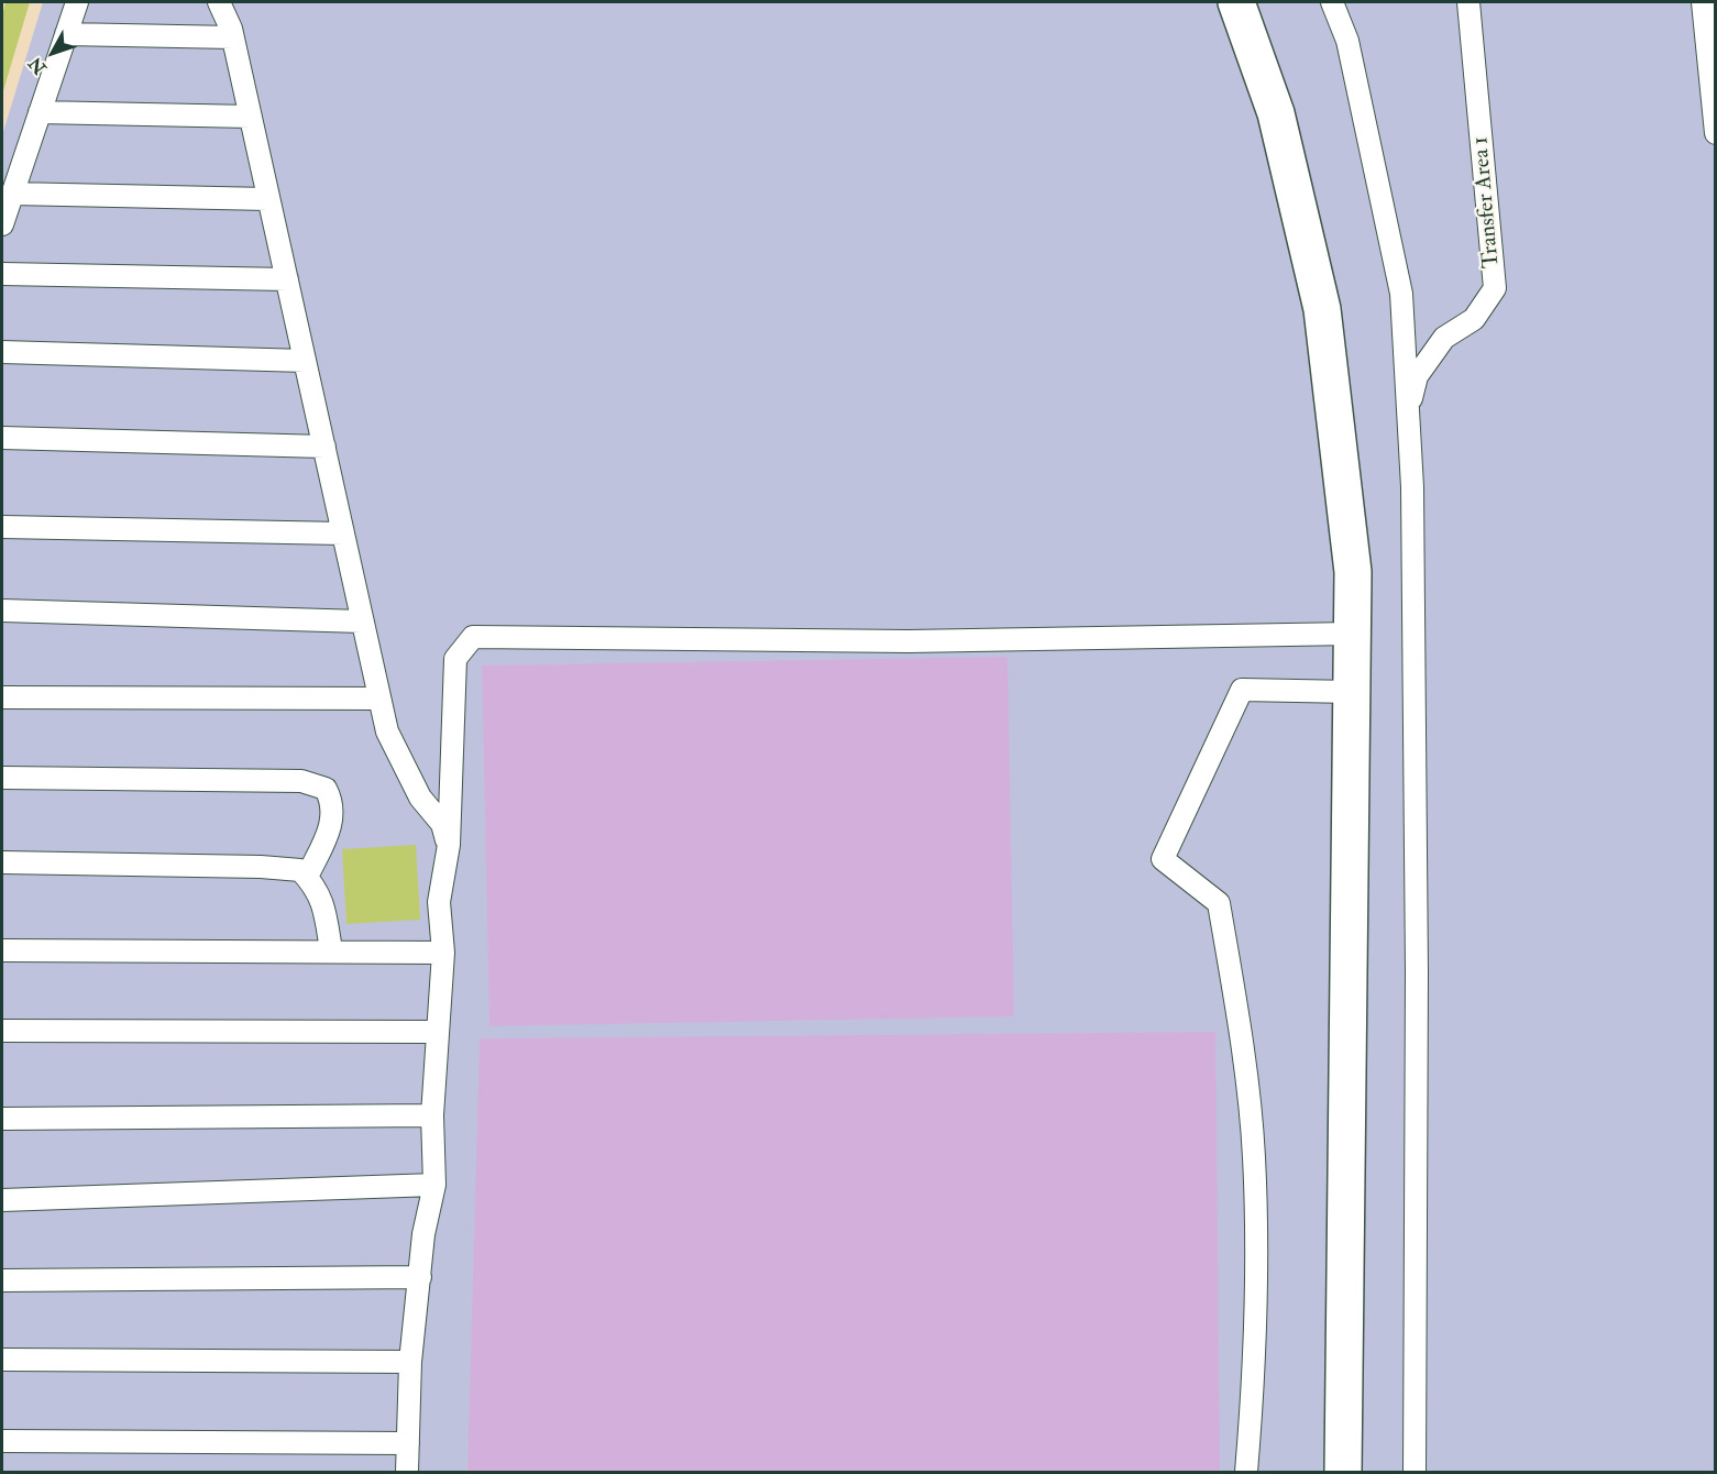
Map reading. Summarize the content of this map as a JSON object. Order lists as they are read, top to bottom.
{
  "streets": {
    "lane": ["Transfer Area 1"]
  },
  "north": "bottom left"
}
